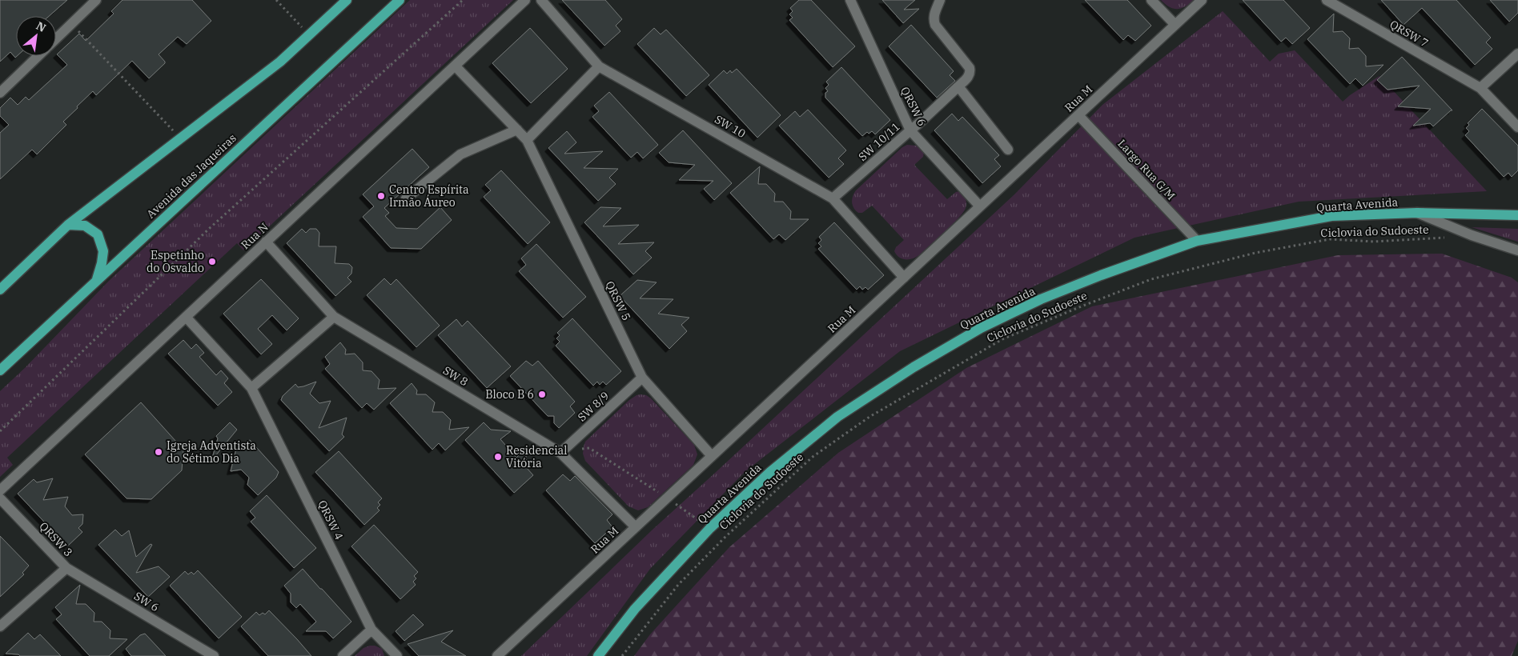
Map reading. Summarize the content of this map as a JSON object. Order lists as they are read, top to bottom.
{
  "streets": {
    "main road": ["Avenida das Jaqueiras", "Quarta Avenida"],
    "street": [
      "QRSW 7",
      "Rua M",
      "QRSW 6",
      "SW 10",
      "SW 10/11",
      "Largo Rua G/M",
      "Rua N",
      "QRSW 5",
      "SW 8",
      "SW 8/9",
      "QRSW 4",
      "QRSW 3",
      "SW 6"
    ],
    "path": ["Ciclovia do Sudoeste"]
  },
  "crossings": [
    ["Rua M", "QRSW 6"],
    ["Rua M", "SW 10"],
    ["Rua M", "Largo Rua G/M"],
    ["Rua M", "QRSW 5"],
    ["Rua M", "SW 8"],
    ["QRSW 6", "SW 10/11"],
    ["SW 10", "SW 10/11"],
    ["Largo Rua G/M", "Quarta Avenida"],
    ["Rua N", "QRSW 5"],
    ["Rua N", "SW 8"],
    ["Rua N", "QRSW 4"],
    ["QRSW 5", "SW 8/9"],
    ["SW 8", "SW 8/9"],
    ["QRSW 3", "SW 6"]
  ],
  "places": [
    "Centro Espírita Irmão Áureo",
    "Espetinho do Osvaldo",
    "Bloco B 6",
    "Igreja Adventista do Sétimo Dia",
    "Residencial Vitória"
  ],
  "north": "top right"
}
